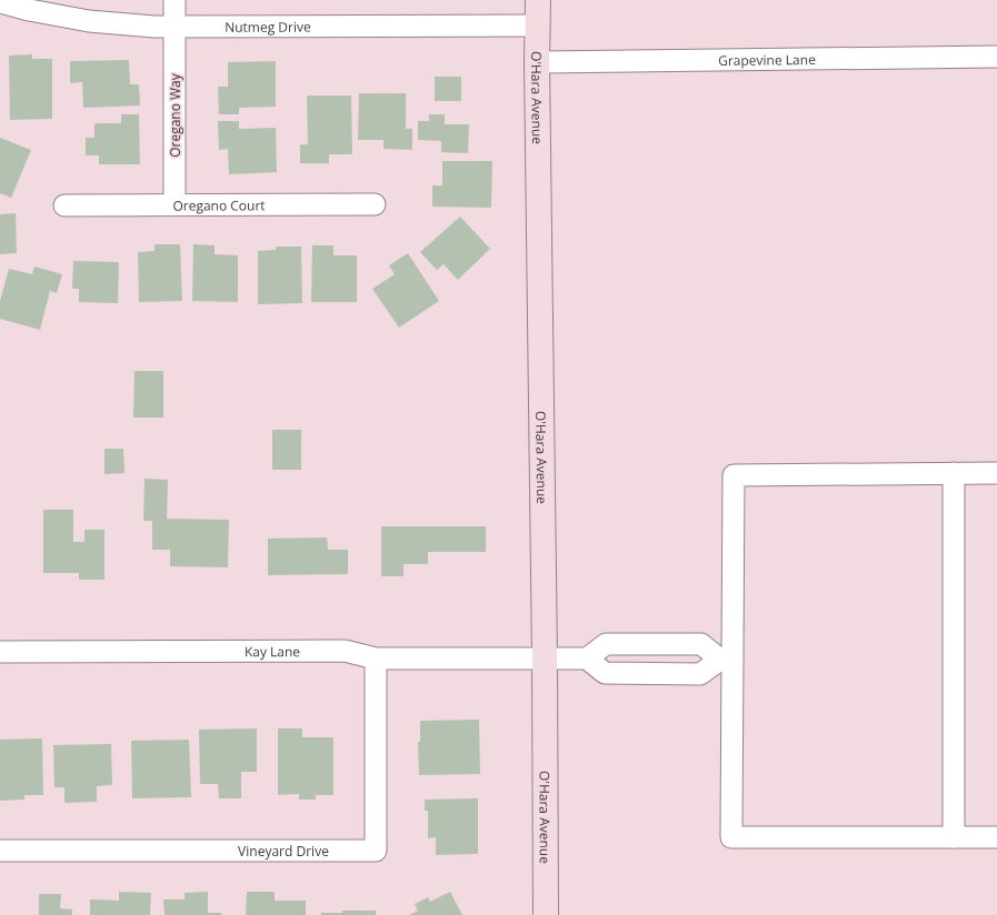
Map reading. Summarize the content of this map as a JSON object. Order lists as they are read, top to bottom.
{
  "streets": {
    "main road": ["O'Hara Avenue"],
    "street": [
      "Nutmeg Drive",
      "Grapevine Lane",
      "Oregano Way",
      "Oregano Court",
      "Kay Lane",
      "Vineyard Drive"
    ]
  },
  "crossings": [
    ["Nutmeg Drive", "O'Hara Avenue"],
    ["Nutmeg Drive", "Oregano Way"],
    ["Grapevine Lane", "O'Hara Avenue"],
    ["O'Hara Avenue", "Kay Lane"],
    ["Oregano Way", "Oregano Court"],
    ["Kay Lane", "Vineyard Drive"]
  ]
}
